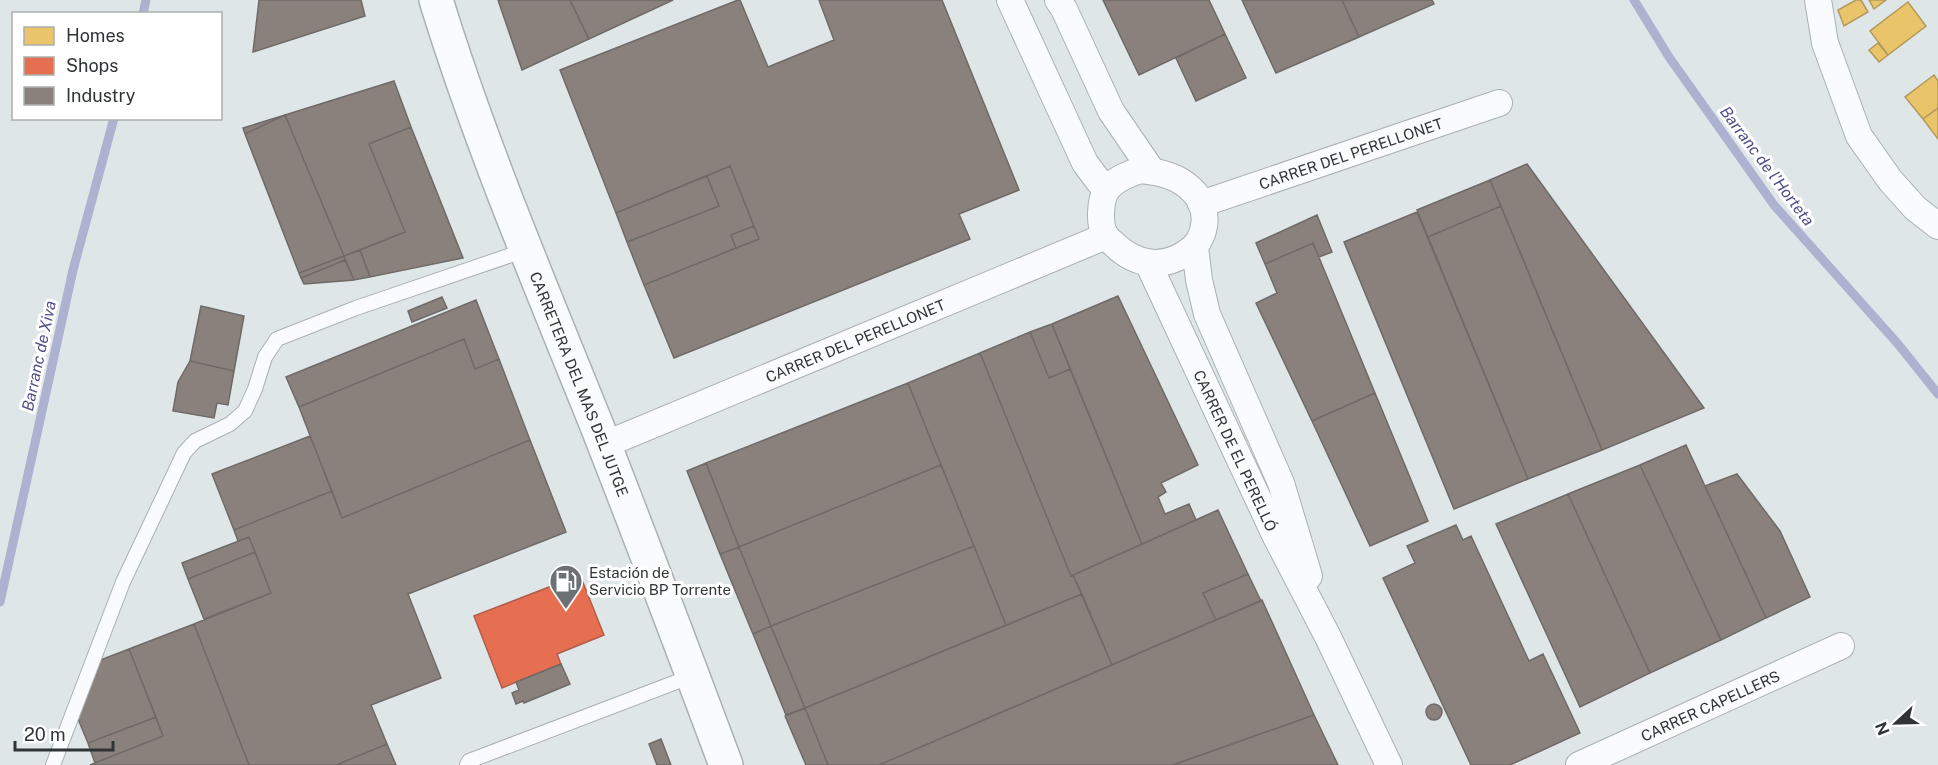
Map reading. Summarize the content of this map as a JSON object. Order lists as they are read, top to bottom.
{
  "streets": {
    "street": [
      "CARRER DEL PERELLONET",
      "CARRETERA DEL MAS DEL JUTGE",
      "CARRER DE EL PERELLÓ",
      "CARRER CAPELLERS"
    ]
  },
  "crossings": [
    ["CARRER DEL PERELLONET", "CARRETERA DEL MAS DEL JUTGE"],
    ["CARRER DEL PERELLONET", "CARRER DE EL PERELLÓ"]
  ],
  "water": ["Barranc de l'Horteta", "Barranc de Xiva"],
  "places": {
    "fuel station": ["Estación de Servicio BP Torrente"]
  },
  "legend": ["Homes", "Shops", "Industry"],
  "scale_bar": "20 m",
  "north": "left"
}
